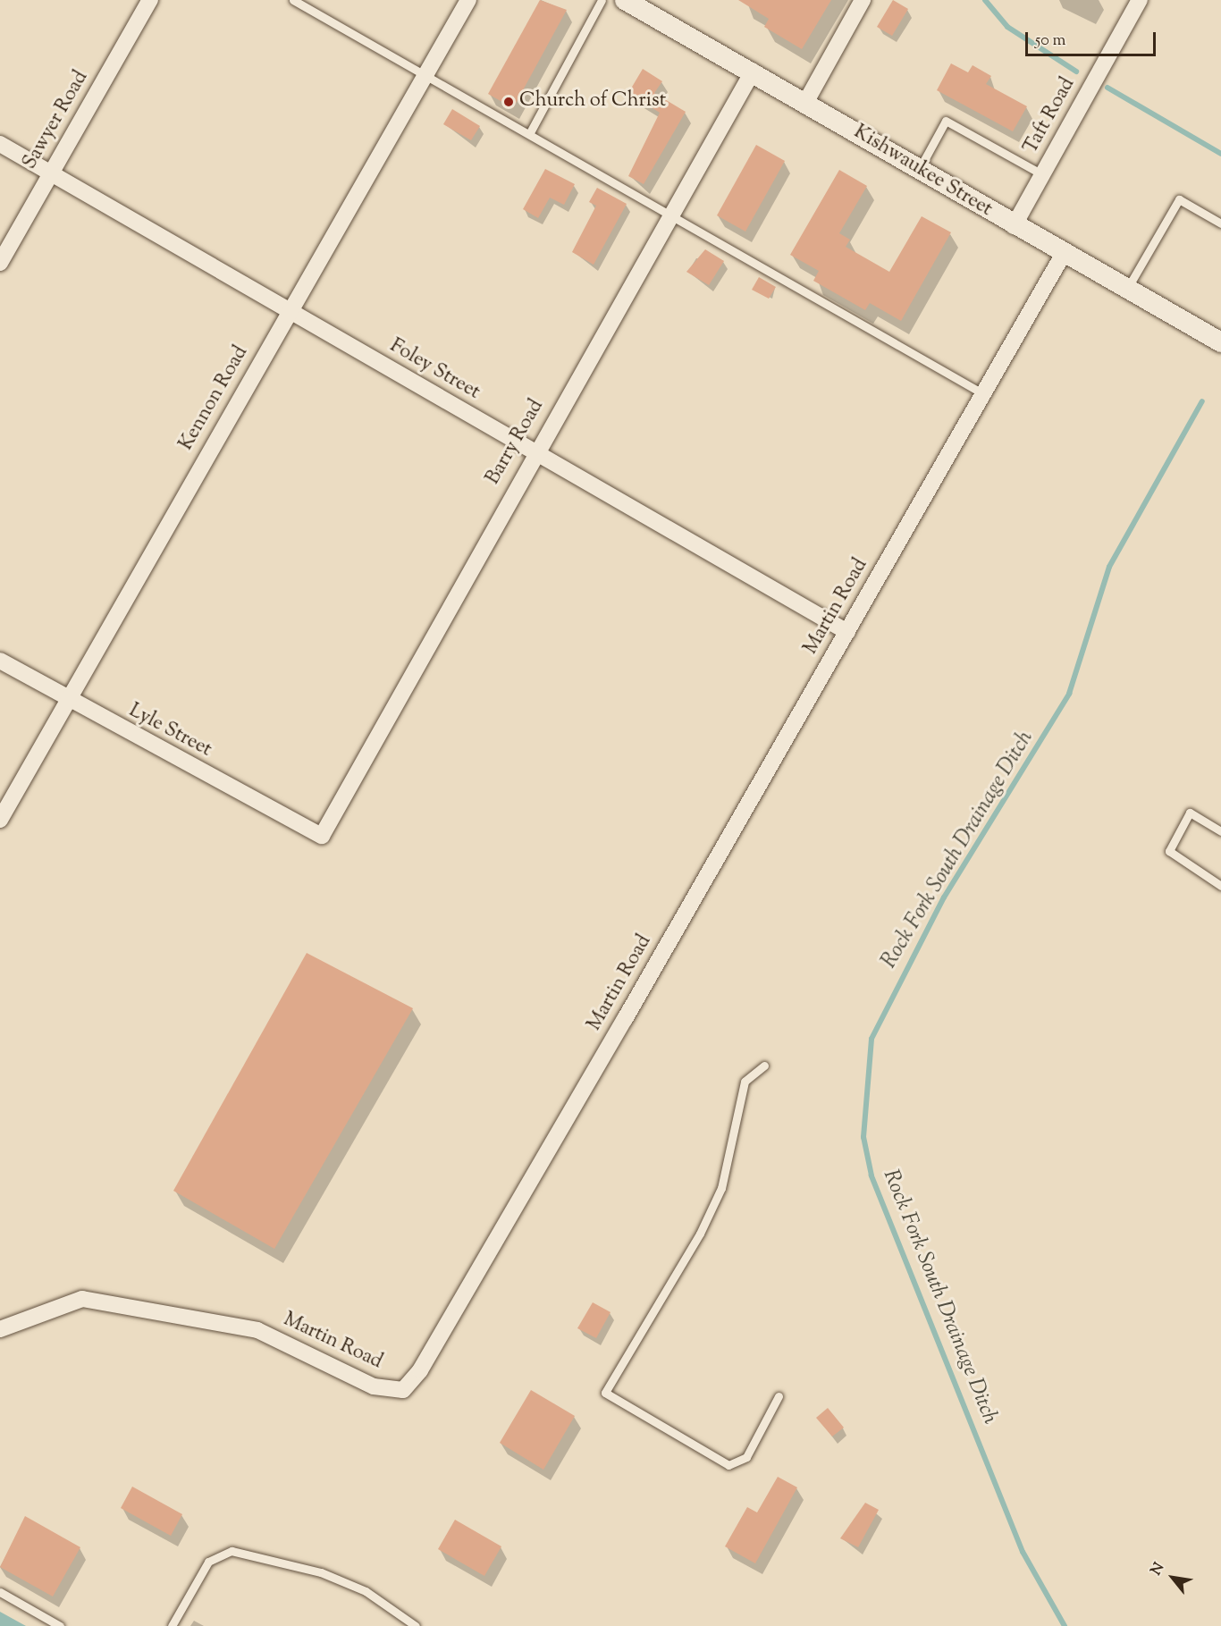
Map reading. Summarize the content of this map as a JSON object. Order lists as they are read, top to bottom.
{
  "streets": {
    "street": [
      "Taft Road",
      "Sawyer Road",
      "Kishwaukee Street",
      "Foley Street",
      "Kennon Road",
      "Barry Road",
      "Martin Road",
      "Lyle Street"
    ]
  },
  "crossings": [
    ["Taft Road", "Kishwaukee Street"],
    ["Sawyer Road", "Foley Street"],
    ["Kishwaukee Street", "Barry Road"],
    ["Kishwaukee Street", "Martin Road"],
    ["Foley Street", "Kennon Road"],
    ["Foley Street", "Barry Road"],
    ["Foley Street", "Martin Road"],
    ["Kennon Road", "Lyle Street"],
    ["Barry Road", "Lyle Street"]
  ],
  "water": ["Rock Fork South Drainage Ditch"],
  "places": ["Church of Christ"],
  "scale_bar": "50 m",
  "north": "top left"
}
